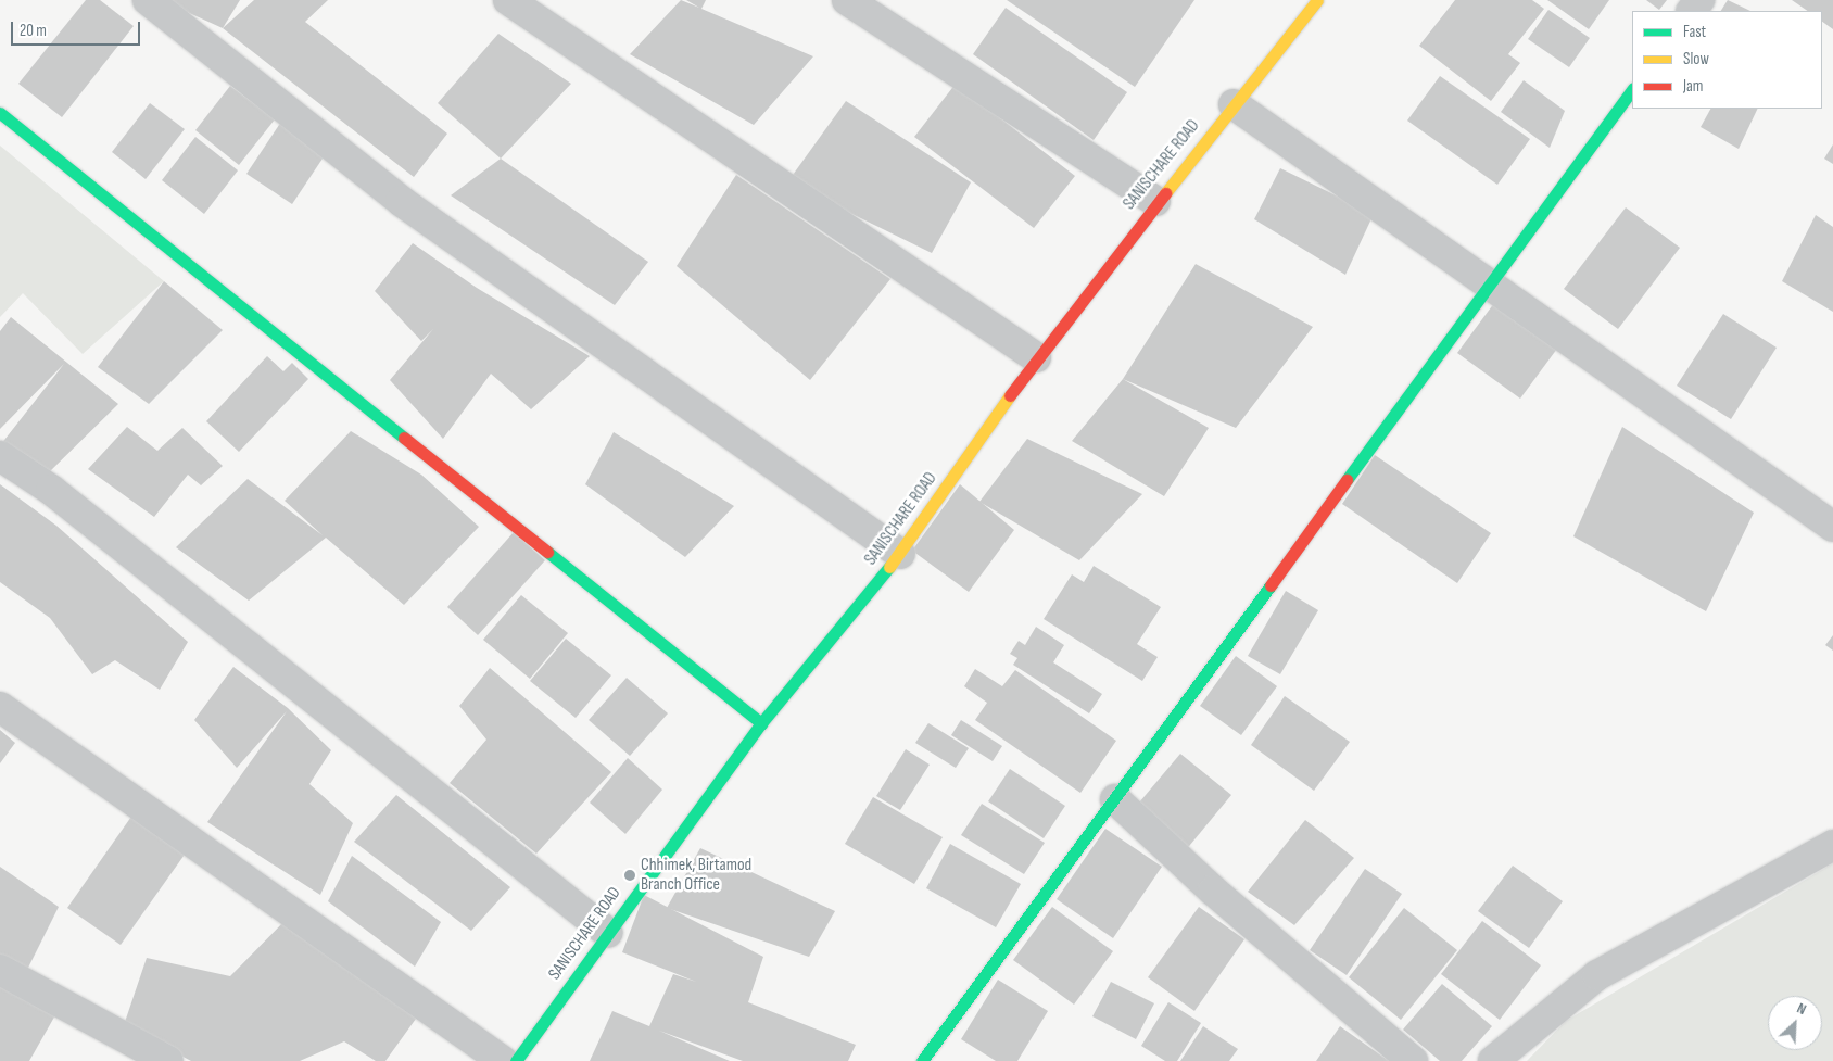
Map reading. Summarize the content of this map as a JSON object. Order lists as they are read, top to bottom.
{
  "streets": {
    "street": ["SANISCHARE ROAD"]
  },
  "places": ["Chhimek, Birtamod Branch Office"],
  "legend": ["Fast", "Slow", "Jam"],
  "scale_bar": "20 m",
  "north": "top right"
}
